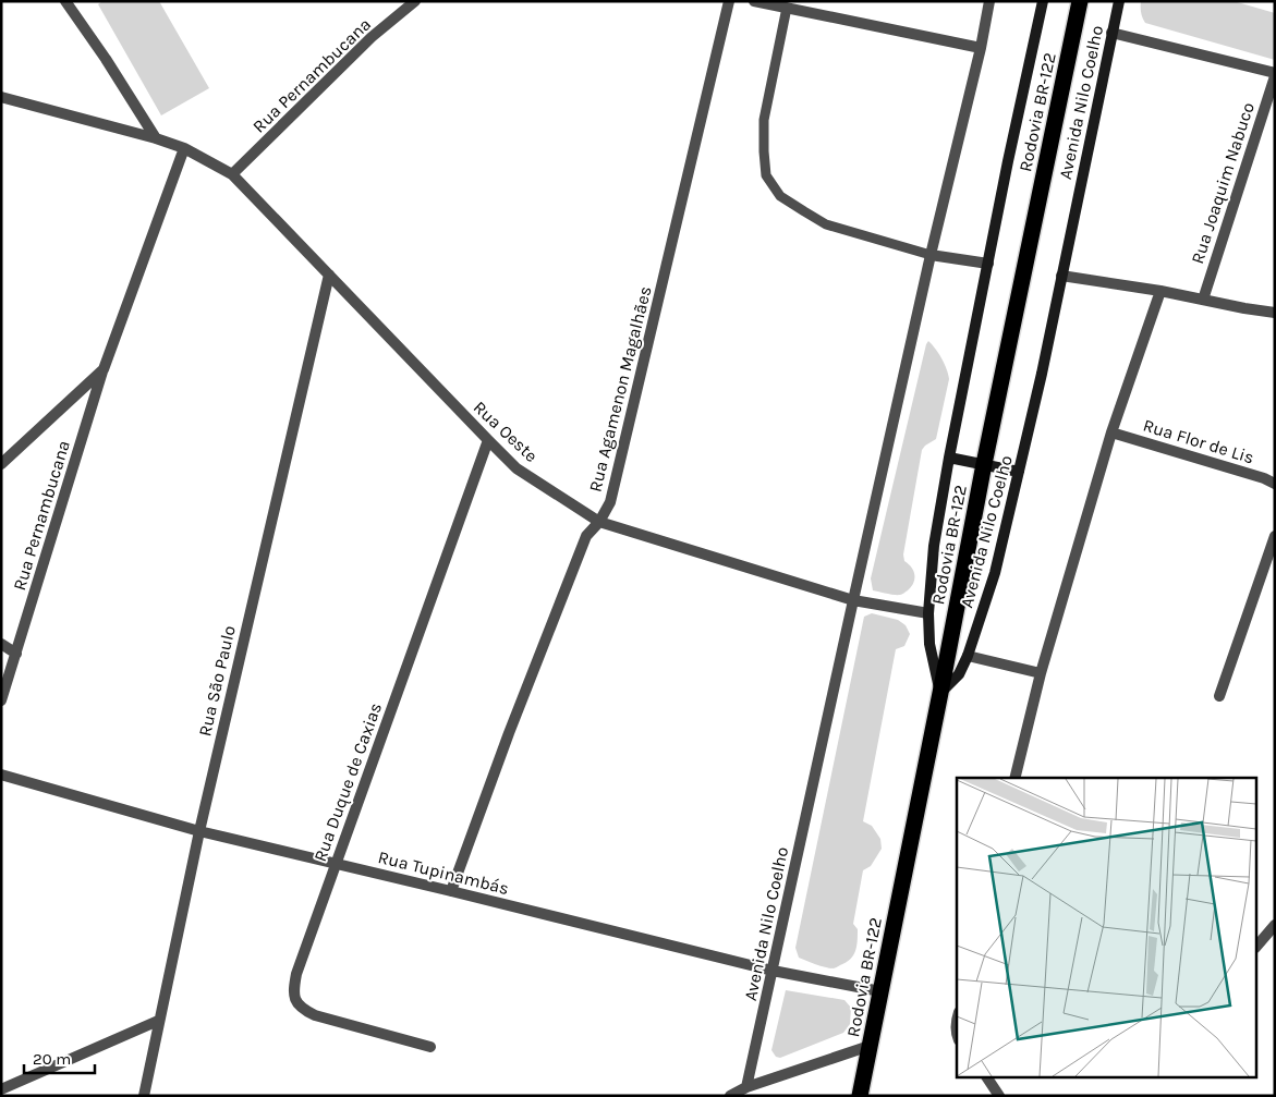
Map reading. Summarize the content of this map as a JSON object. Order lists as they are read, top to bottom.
{
  "streets": {
    "highway": ["Rodovia BR-122"],
    "main road": ["Avenida Nilo Coelho"],
    "street": [
      "Rua Pernambucana",
      "Rua Joaquim Nabuco",
      "Rua Agamenon Magalhães",
      "Rua Oeste",
      "Rua Flor de Lis",
      "Rua São Paulo",
      "Rua Duque de Caxias",
      "Rua Tupinambás"
    ]
  },
  "crossings": [
    ["Rua Pernambucana", "Rua Oeste"],
    ["Avenida Nilo Coelho", "Rodovia BR-122"],
    ["Avenida Nilo Coelho", "Rua Oeste"],
    ["Avenida Nilo Coelho", "Rua Tupinambás"],
    ["Rodovia BR-122", "Rua Tupinambás"],
    ["Rua Agamenon Magalhães", "Rua Oeste"],
    ["Rua Agamenon Magalhães", "Rua Tupinambás"],
    ["Rua Oeste", "Rua São Paulo"],
    ["Rua Oeste", "Rua Duque de Caxias"],
    ["Rua São Paulo", "Rua Tupinambás"],
    ["Rua Duque de Caxias", "Rua Tupinambás"]
  ],
  "scale_bar": "20 m"
}
